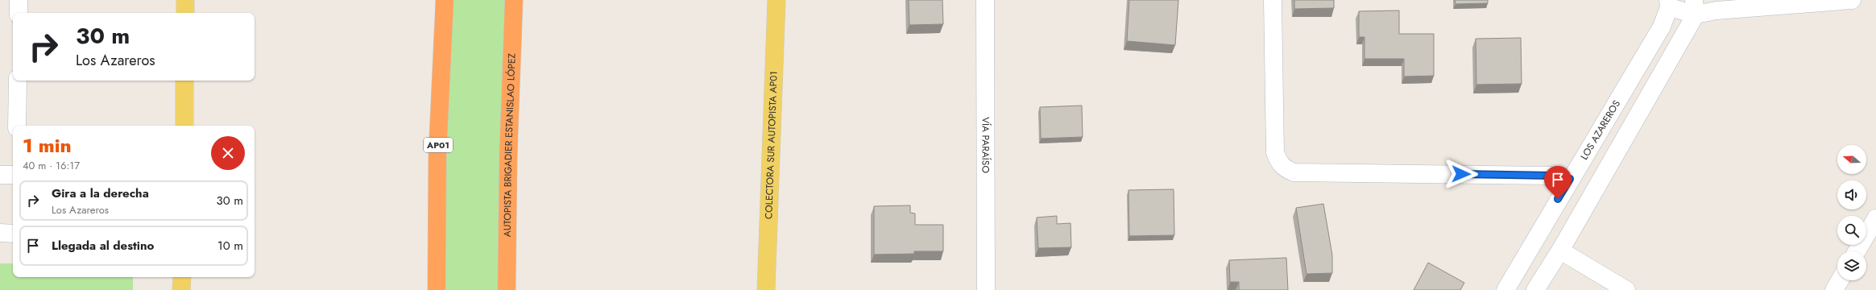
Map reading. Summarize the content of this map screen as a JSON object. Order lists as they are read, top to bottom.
{
  "streets": {
    "highway": ["AP01", "AUTOPISTA BRIGADIER ESTANISLAO LÓPEZ"],
    "main road": ["COLECTORA SUR AUTOPISTA AP01"],
    "street": ["LOS AZAREROS", "VÍA PARAÍSO"]
  },
  "north": "left",
  "page": {
    "turn": ["30 m", "Los Azareros"],
    "heading": ["1 min", "40 m · 16:17"],
    "list": [
      {
        "name": "Gira a la derecha",
        "note": "Los Azareros",
        "value": "30 m"
      },
      {
        "name": "Llegada al destino",
        "value": "10 m"
      }
    ]
  }
}
